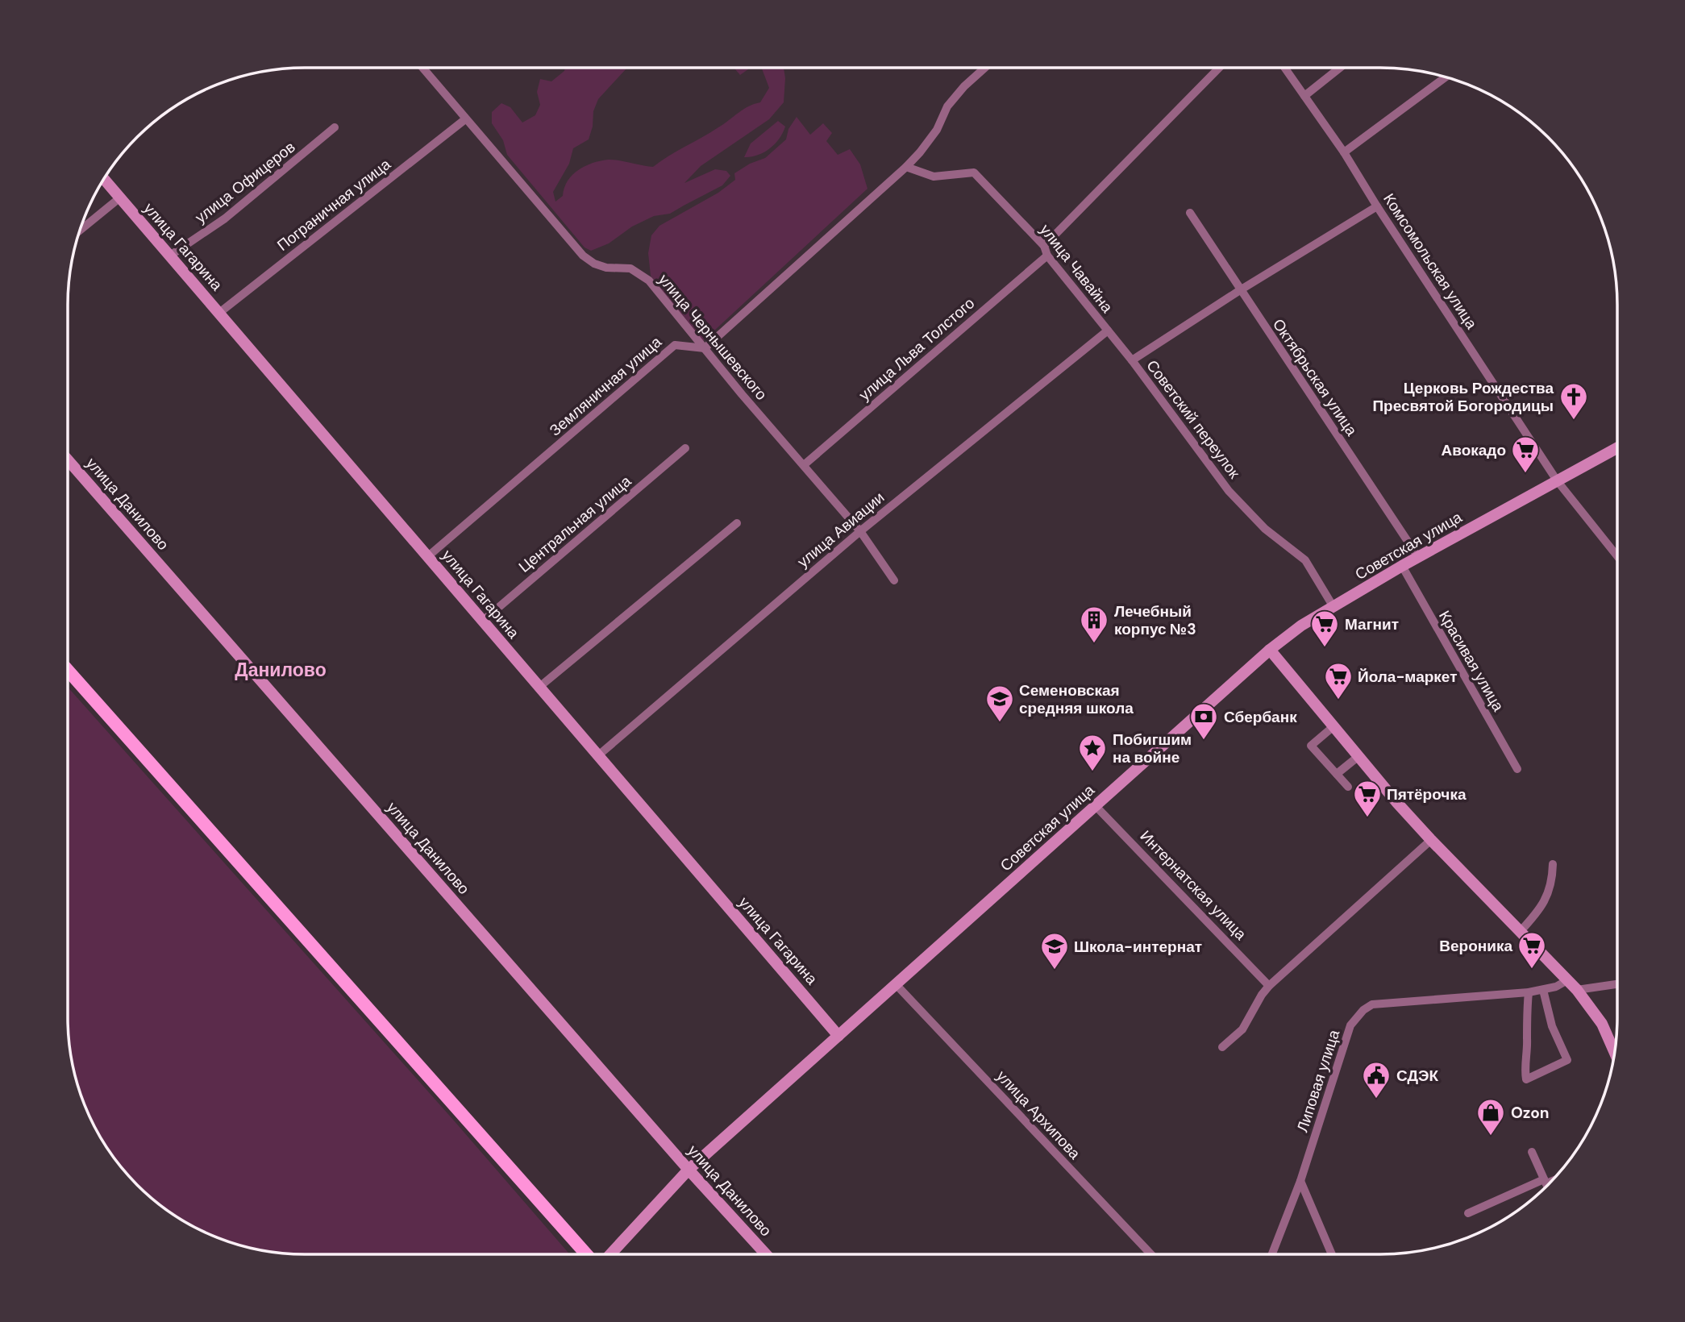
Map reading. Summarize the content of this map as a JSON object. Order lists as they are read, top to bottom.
{
  "streets": {
    "street": [
      "улица Офицеров",
      "Пограничная улица",
      "улица Гагарина",
      "Комсомольская улица",
      "улица Чавайна",
      "улица Чернышевского",
      "улица Льва Толстого",
      "Октябрьская улица",
      "Земляничная улица",
      "Советский переулок",
      "улица Данилово",
      "Центральная улица",
      "улица Авиации",
      "Советская улица",
      "Красивая улица",
      "Интернатская улица",
      "Липовая улица",
      "улица Архипова"
    ]
  },
  "crossings": [
    ["улица Офицеров", "улица Гагарина"],
    ["Пограничная улица", "улица Гагарина"],
    ["Пограничная улица", "улица Чернышевского"],
    ["улица Гагарина", "Земляничная улица"],
    ["улица Гагарина", "Центральная улица"],
    ["улица Гагарина", "улица Авиации"],
    ["улица Гагарина", "Советская улица"],
    ["Комсомольская улица", "Советский переулок"],
    ["Комсомольская улица", "Советская улица"],
    ["улица Чавайна", "улица Льва Толстого"],
    ["улица Чавайна", "Советский переулок"],
    ["улица Чавайна", "улица Авиации"],
    ["улица Чернышевского", "улица Льва Толстого"],
    ["улица Чернышевского", "Земляничная улица"],
    ["улица Чернышевского", "улица Авиации"],
    ["Октябрьская улица", "Советский переулок"],
    ["Октябрьская улица", "Советская улица"],
    ["Советский переулок", "Советская улица"],
    ["улица Данилово", "Советская улица"],
    ["Советская улица", "Красивая улица"],
    ["Советская улица", "Интернатская улица"],
    ["Советская улица", "улица Архипова"]
  ],
  "districts": ["Данилово"],
  "places": {
    "church": ["Церковь Рождества Пресвятой Богородицы"],
    "supermarket": [
      "Авокадо",
      "Магнит",
      "Йола-маркет",
      "Пятёрочка",
      "Вероника"
    ],
    "building": ["Лечебный корпус №3"],
    "school or university": ["Семеновская средняя школа", "Школа-интернат"],
    "bank": ["Сбербанк"],
    "place": ["Побигшим на войне"],
    "public building": ["СДЭК"],
    "shop": ["Ozon"]
  }
}
